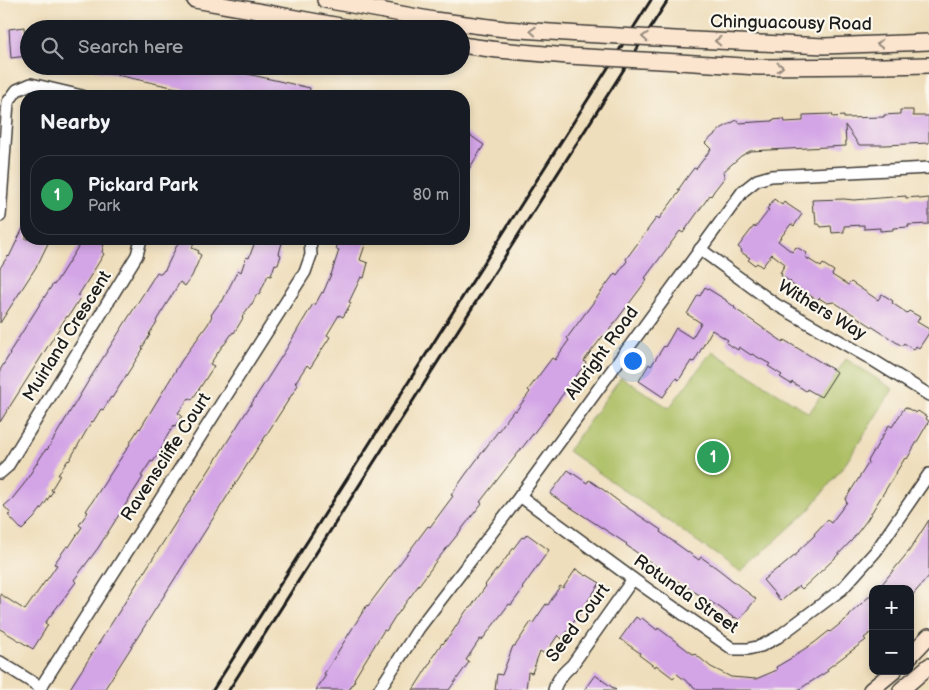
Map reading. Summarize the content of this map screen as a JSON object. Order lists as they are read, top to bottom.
{
  "streets": {
    "main road": ["Chinguacousy Road"],
    "street": [
      "Withers Way",
      "Muirland Crescent",
      "Albright Road",
      "Ravenscliffe Court",
      "Rotunda Street",
      "Seed Court"
    ]
  },
  "crossings": [
    ["Withers Way", "Albright Road"],
    ["Albright Road", "Rotunda Street"],
    ["Rotunda Street", "Seed Court"]
  ],
  "page": {
    "search": "Search here",
    "heading": "Nearby",
    "list": [
      {
        "mark": "1",
        "name": "Pickard Park",
        "note": "Park",
        "value": "80 m"
      }
    ],
    "pins": "1",
    "map_buttons": ["+", "−"]
  }
}
